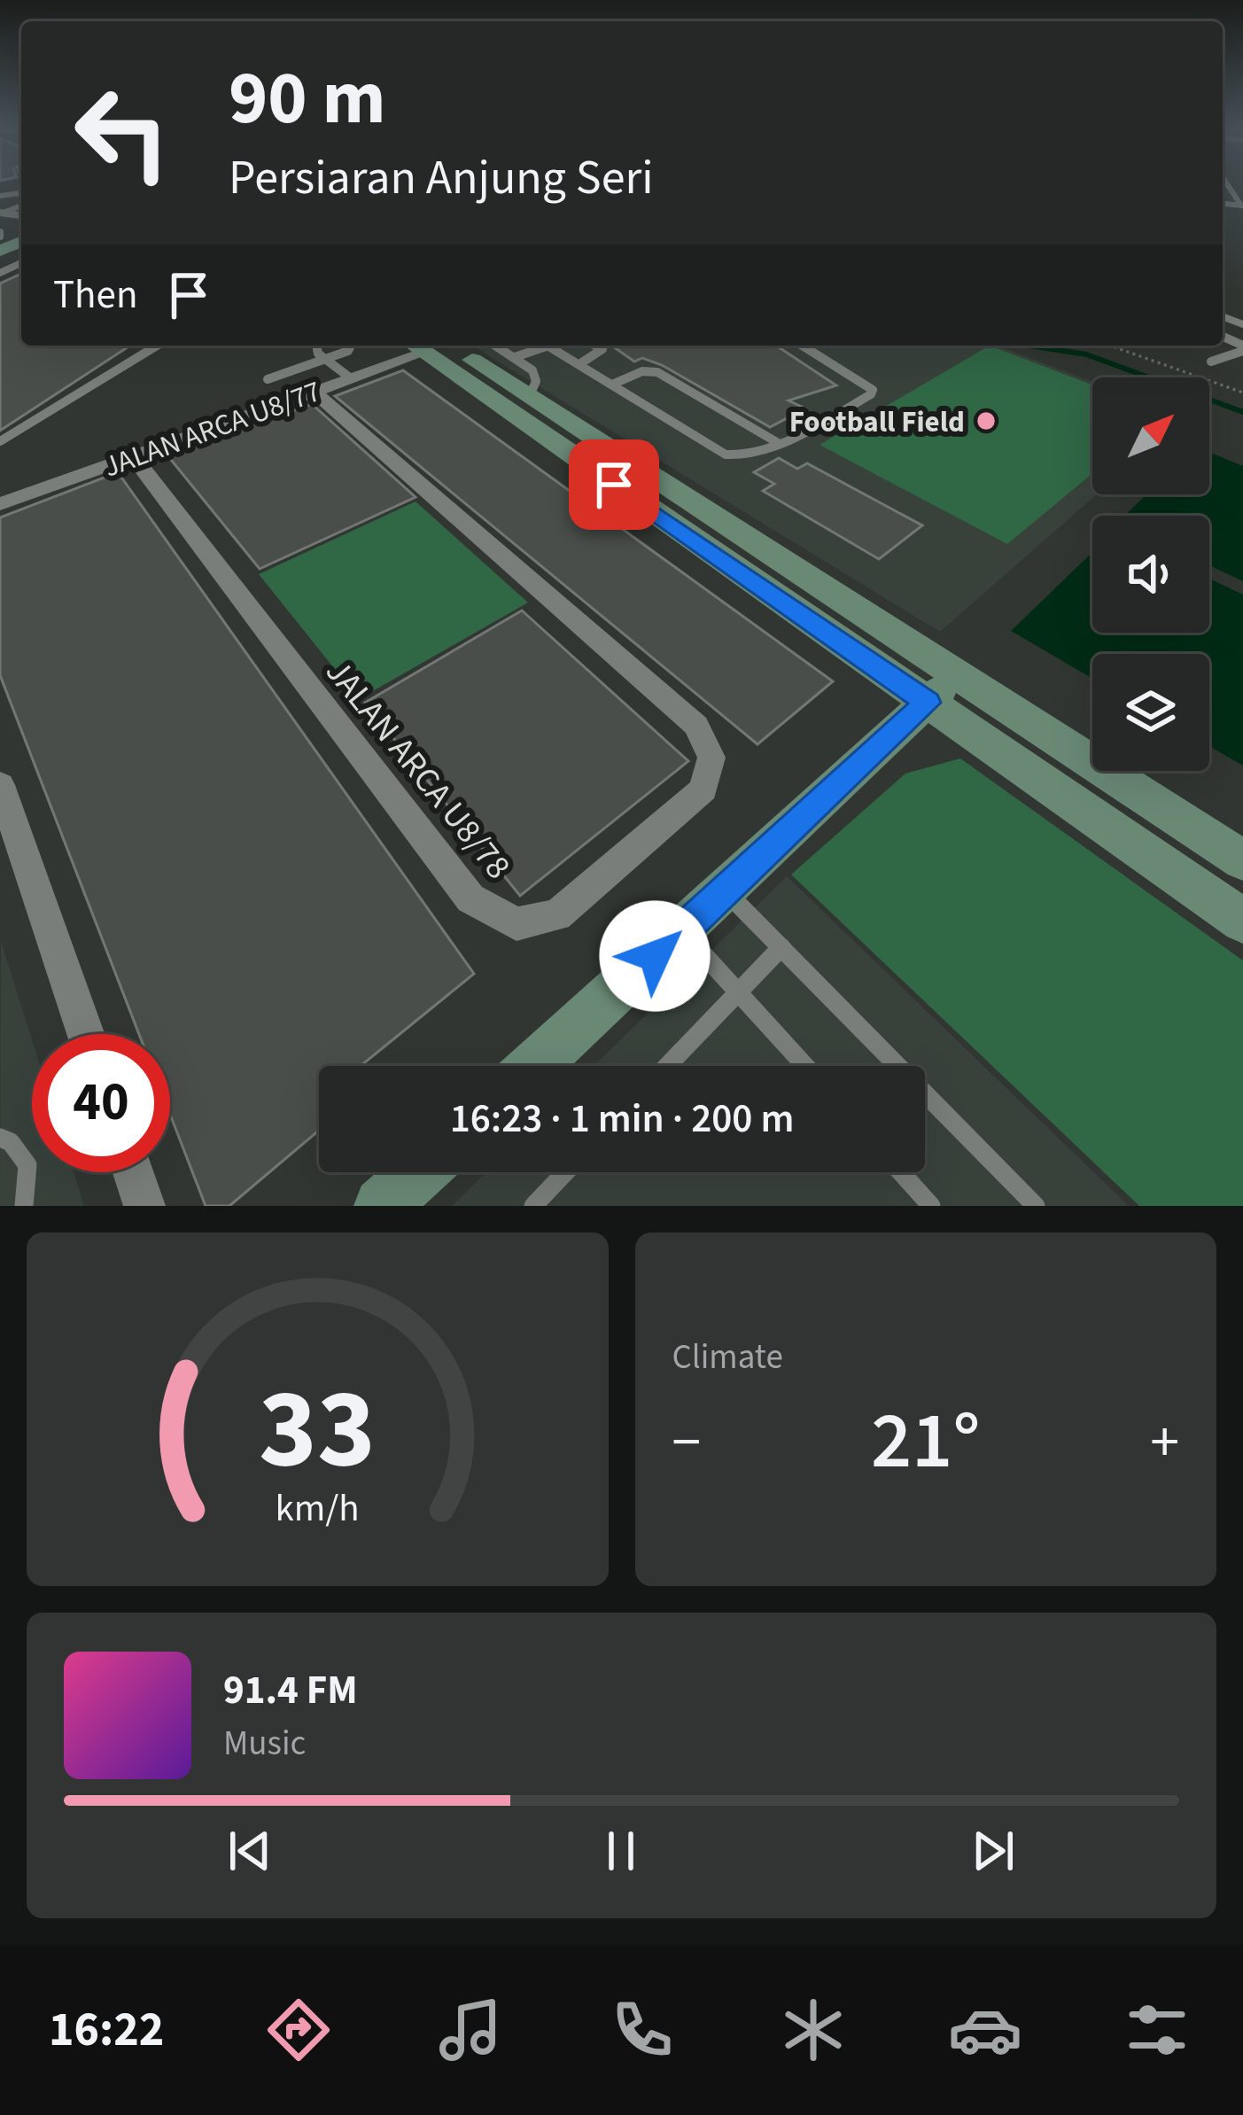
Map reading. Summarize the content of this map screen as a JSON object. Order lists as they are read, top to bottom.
{
  "streets": {
    "street": ["JALAN ARCA U8/77", "JALAN ARCA U8/78"]
  },
  "crossings": [
    ["JALAN ARCA U8/77", "JALAN ARCA U8/78"]
  ],
  "places": ["Football Field"],
  "north": "top right",
  "page": {
    "turn": ["90 m", "Persiaran Anjung Seri"],
    "then": "Then",
    "limit": "40",
    "trip": "16:23 · 1 min · 200 m",
    "tile": "Climate",
    "heat": ["−", "21°", "+"],
    "song": ["91.4 FM", "Music"],
    "tabs": "16:22",
    "gauge": ["33", "km/h"]
  }
}
